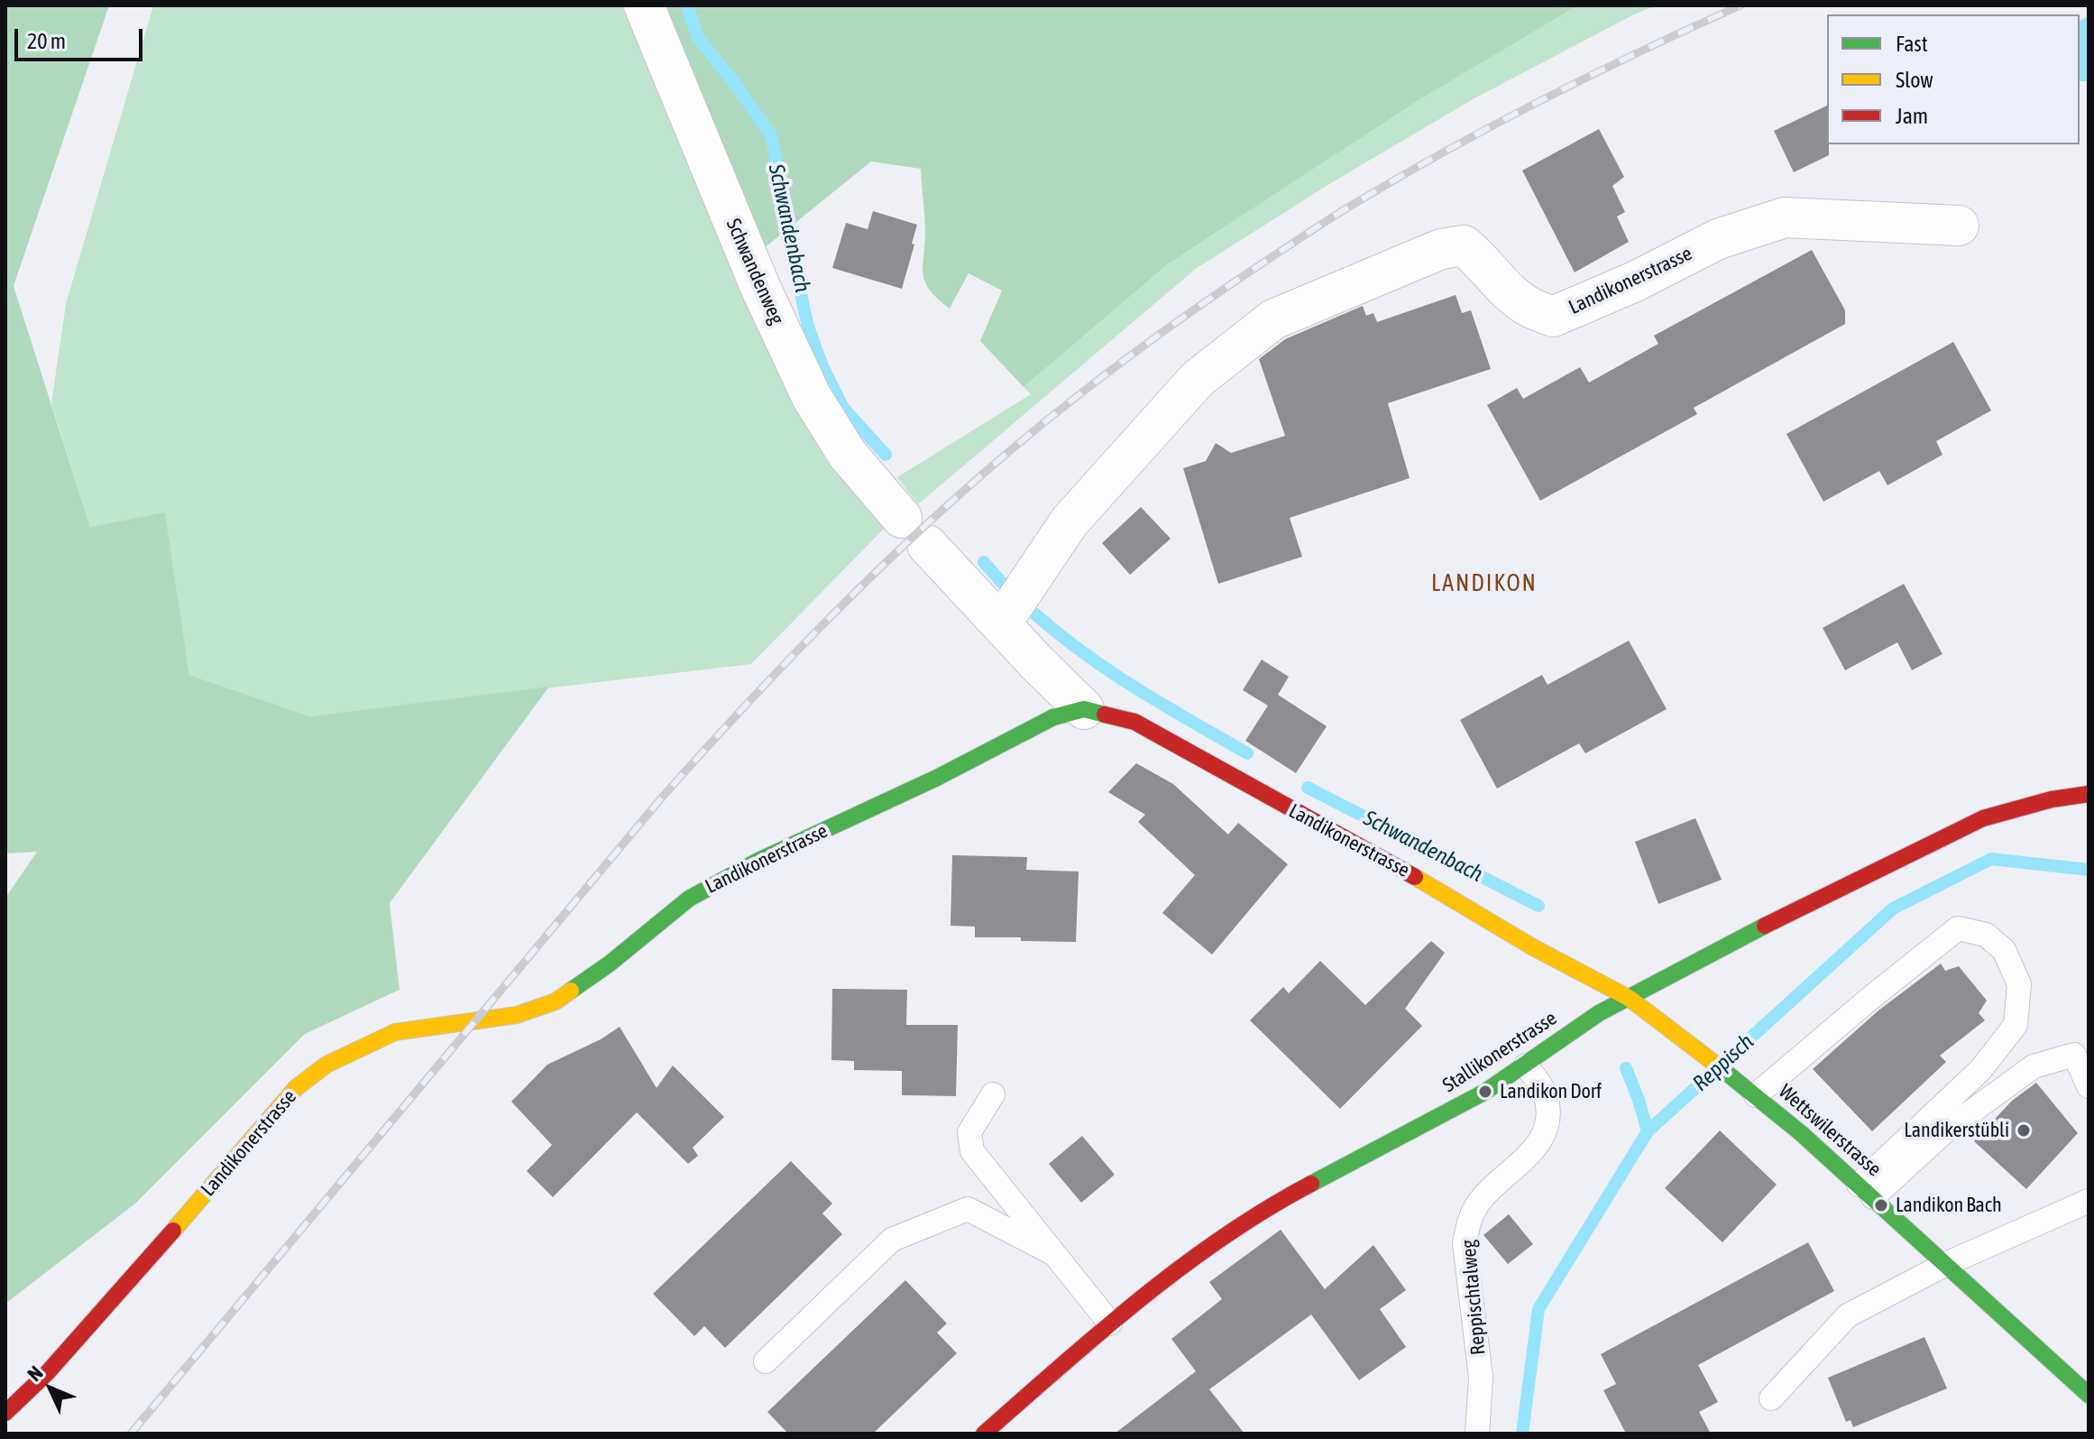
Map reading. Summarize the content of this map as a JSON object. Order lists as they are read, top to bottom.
{
  "streets": {
    "street": [
      "Schwandenweg",
      "Landikonerstrasse",
      "Stallikonerstrasse",
      "Wettswilerstrasse"
    ],
    "lane": ["Reppischtalweg"]
  },
  "crossings": [
    ["Schwandenweg", "Landikonerstrasse"],
    ["Landikonerstrasse", "Stallikonerstrasse"],
    ["Landikonerstrasse", "Wettswilerstrasse"],
    ["Stallikonerstrasse", "Wettswilerstrasse"],
    ["Stallikonerstrasse", "Reppischtalweg"]
  ],
  "districts": ["LANDIKON"],
  "water": ["Schwandenbach", "Reppisch"],
  "places": ["Landikon Dorf", "Landikerstübli", "Landikon Bach"],
  "legend": ["Fast", "Slow", "Jam"],
  "scale_bar": "20 m",
  "north": "top left"
}
